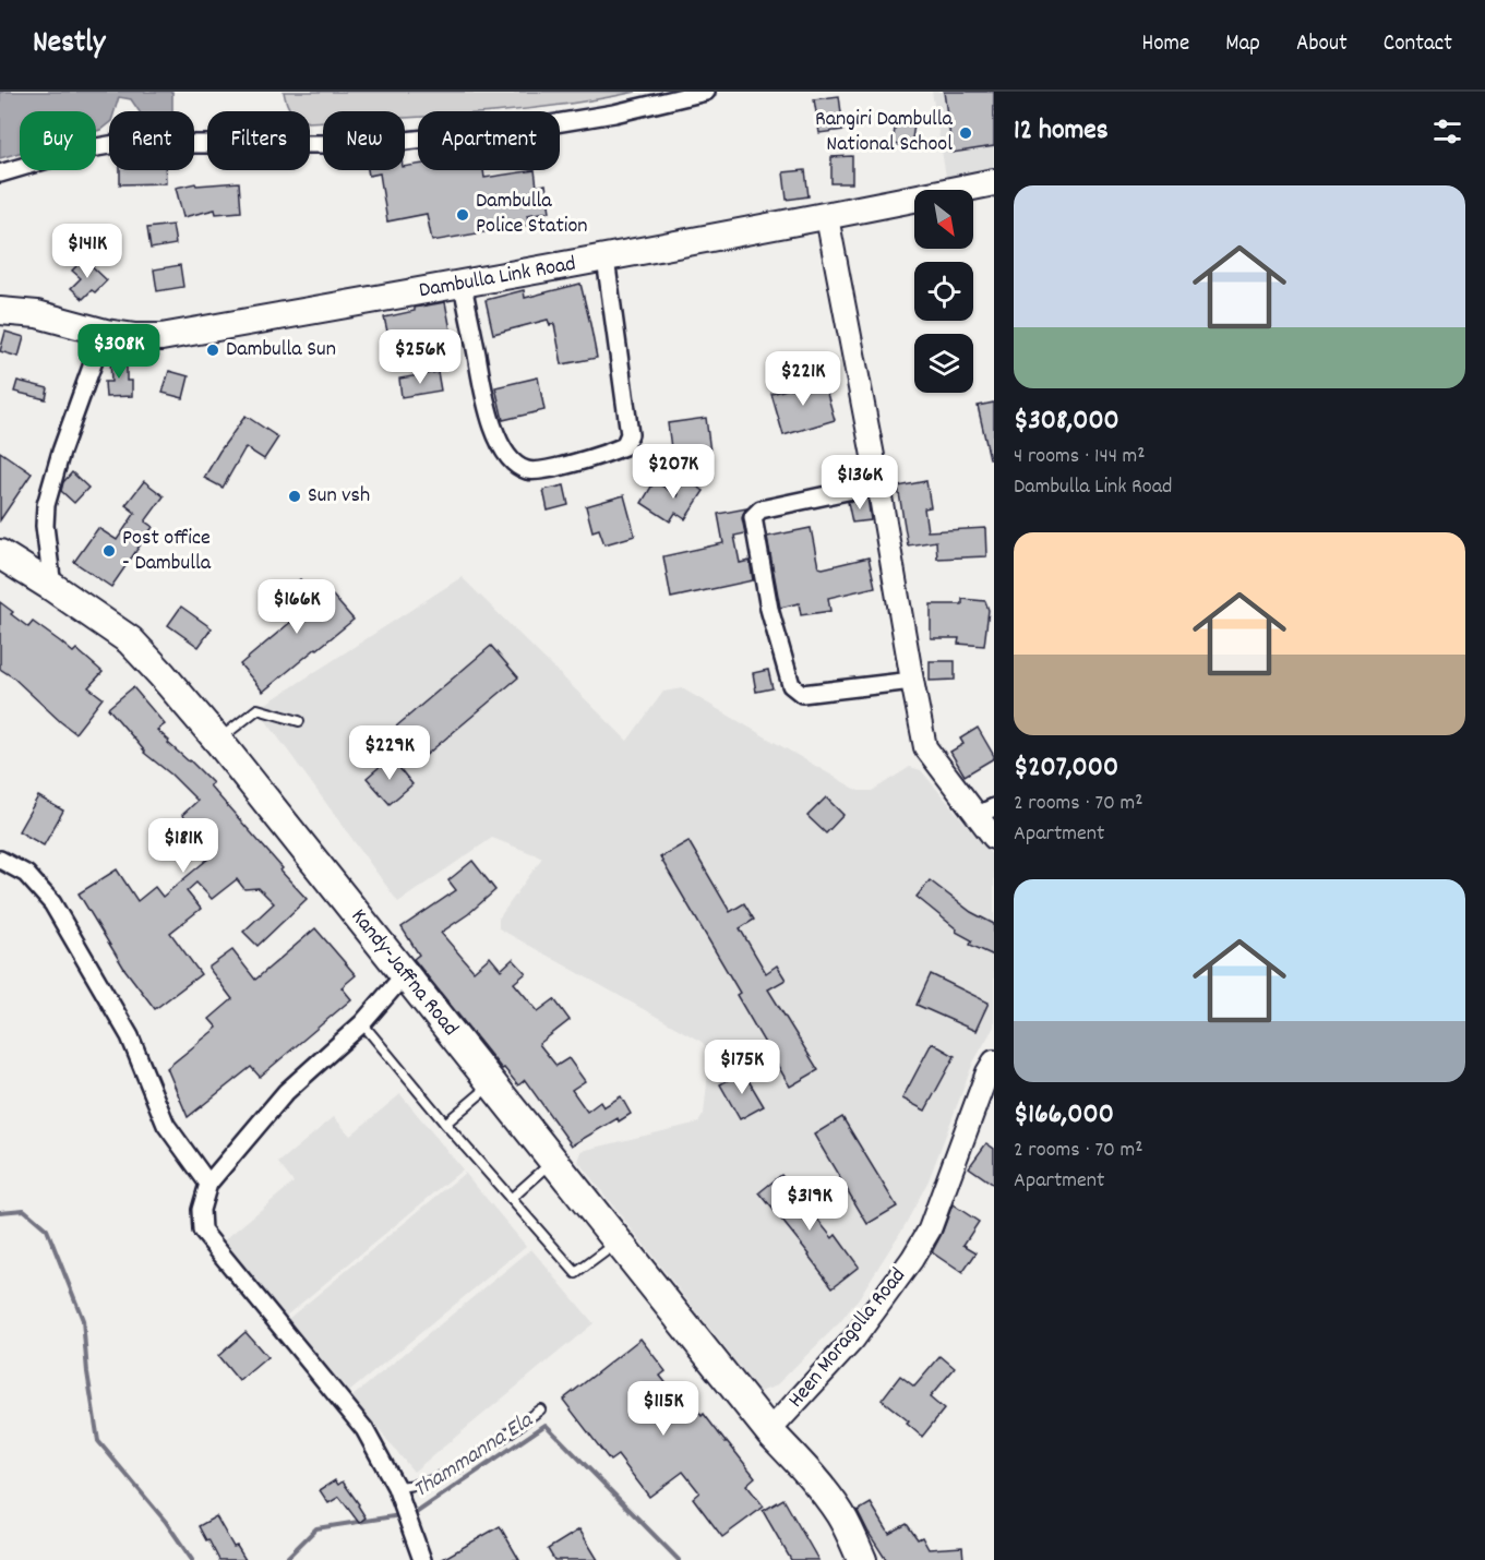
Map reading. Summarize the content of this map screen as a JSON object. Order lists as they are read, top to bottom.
{
  "streets": {
    "highway": ["Kandy-Jaffna Road"],
    "main road": ["Dambulla Link Road"],
    "street": ["Heen Moragolla Road"]
  },
  "crossings": [
    ["Kandy-Jaffna Road", "Heen Moragolla Road"]
  ],
  "water": ["Thammanna Ela"],
  "places": [
    "Rangiri Dambulla National School",
    "Dambulla Police Station",
    "Dambulla Sun",
    "Sun vsh",
    "Post office - Dambulla"
  ],
  "north": "bottom right",
  "page": {
    "header": "Nestly",
    "nav": [
      "Home",
      "Map",
      "About",
      "Contact"
    ],
    "heading": "12 homes",
    "chip": [
      "Buy",
      "Rent",
      "Filters",
      "New",
      "Apartment"
    ],
    "list": [
      {
        "name": "$308,000",
        "note": "4 rooms · 144 m² · Dambulla Link Road"
      },
      {
        "name": "$207,000",
        "note": "2 rooms · 70 m² · Apartment"
      },
      {
        "name": "$166,000",
        "note": "2 rooms · 70 m² · Apartment"
      }
    ],
    "price": [
      "$141K",
      "$308K",
      "$256K",
      "$221K",
      "$207K",
      "$136K",
      "$166K",
      "$229K",
      "$181K",
      "$175K",
      "$319K",
      "$115K"
    ]
  }
}
